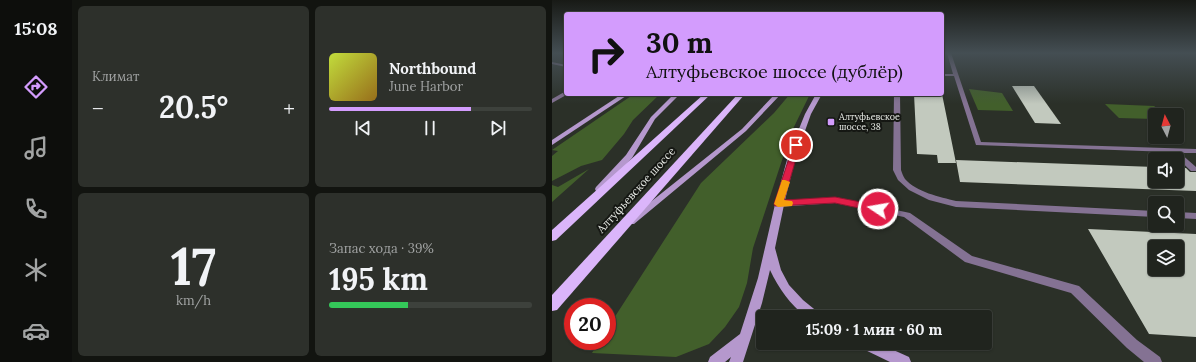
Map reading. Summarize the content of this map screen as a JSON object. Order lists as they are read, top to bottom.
{
  "streets": {
    "main road": ["Алтуфьевское шоссе"]
  },
  "places": {
    "transit": ["Алтуфьевское шоссе, 38"]
  },
  "north": "top",
  "page": {
    "tabs": "15:08",
    "tile": [
      "Климат",
      ["17", "km/h"],
      ["Запас хода · 39%", "195 km"]
    ],
    "turn": ["30 m", "Алтуфьевское шоссе (дублёр)"],
    "song": ["Northbound", "June Harbor"],
    "heat": ["−", "20.5°", "+"],
    "limit": "20",
    "trip": "15:09 · 1 мин · 60 m"
  }
}
